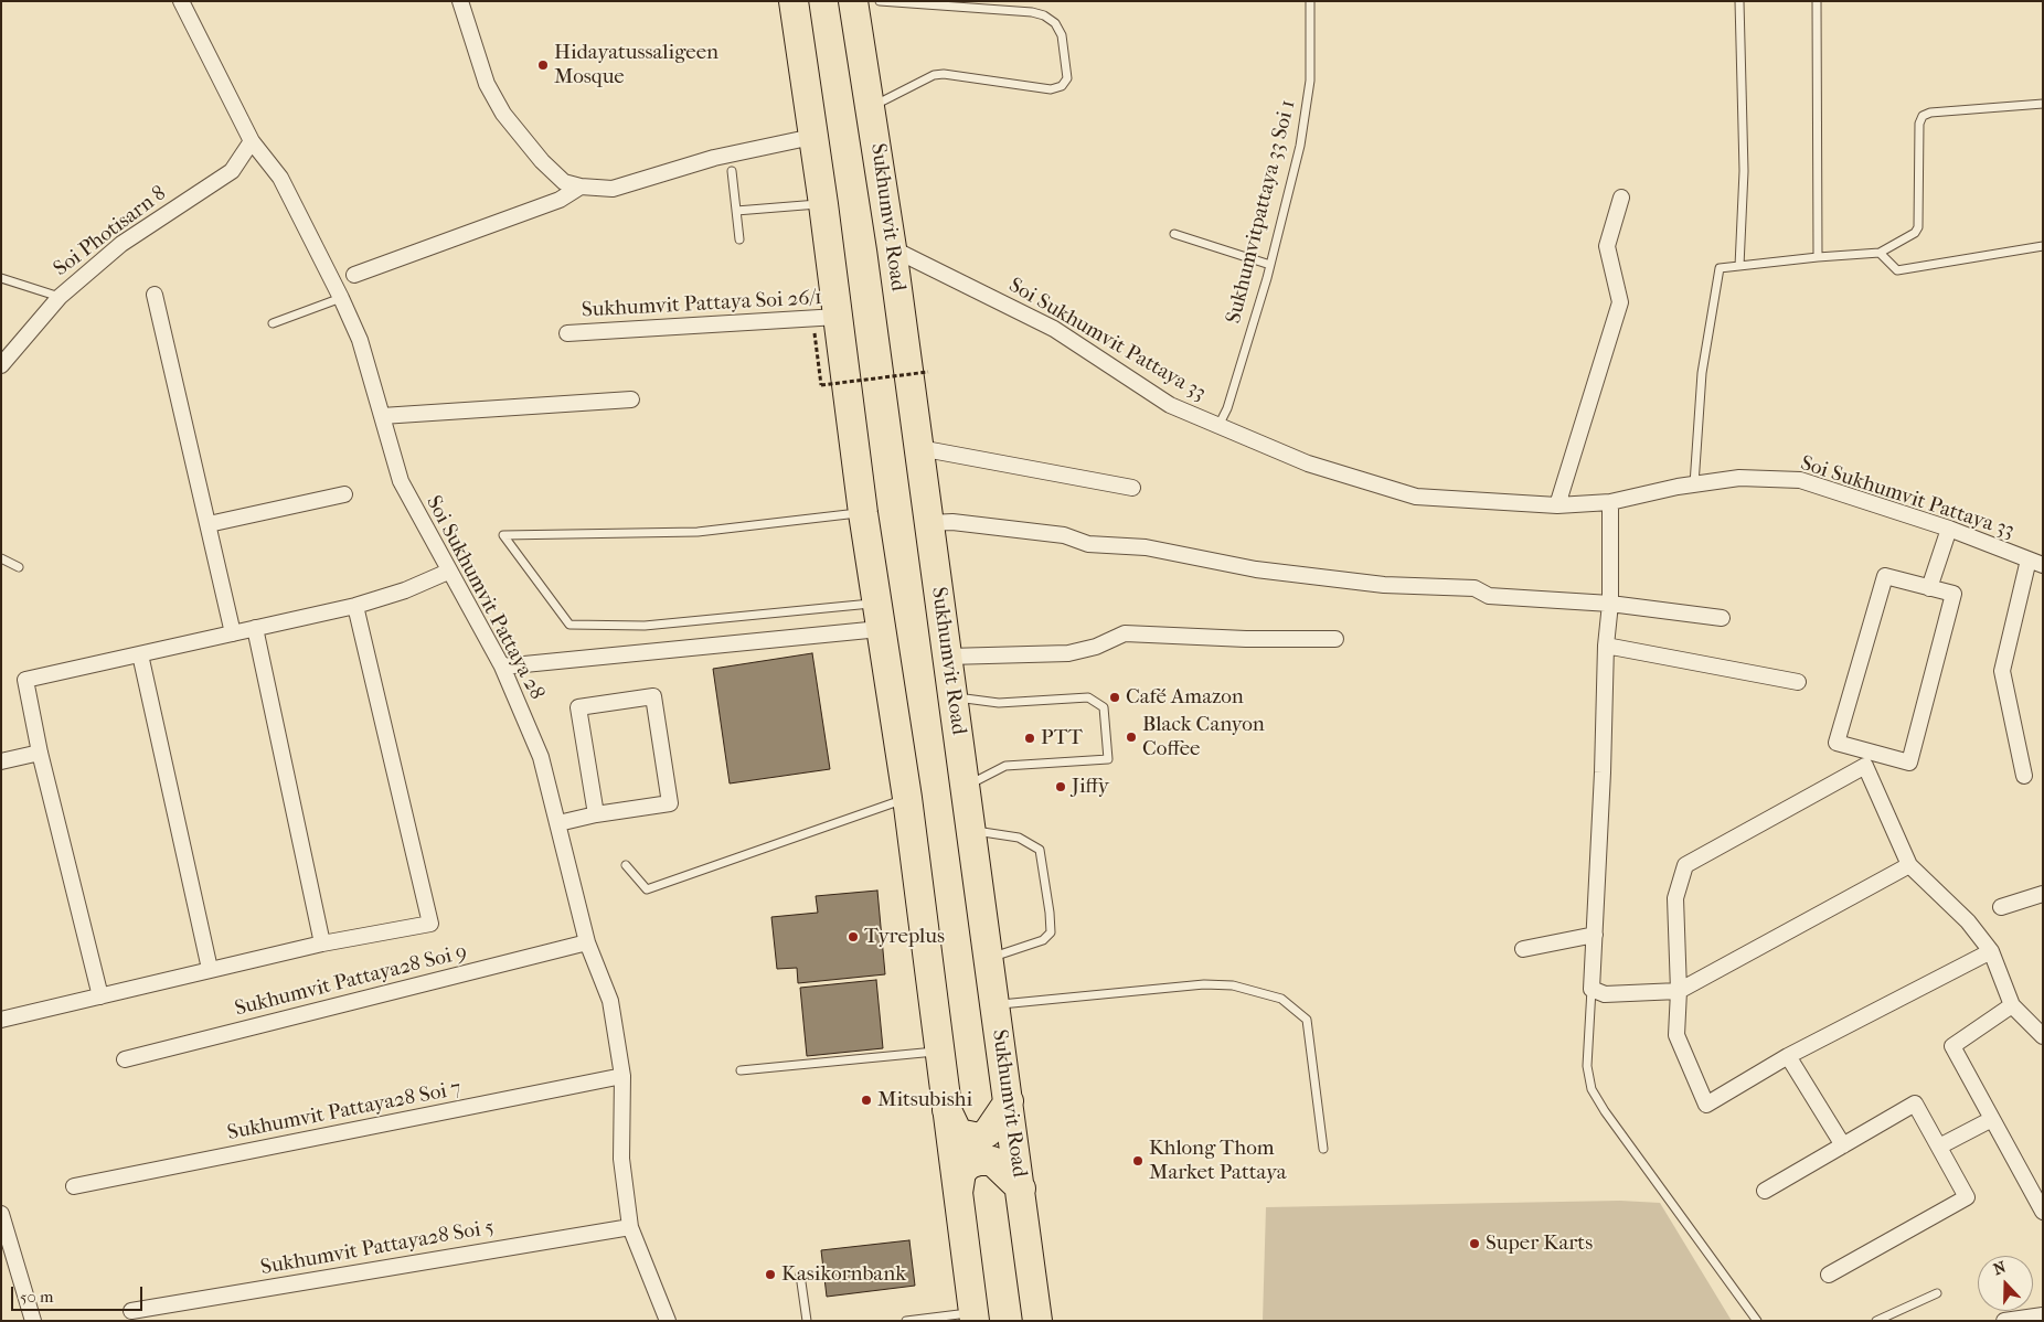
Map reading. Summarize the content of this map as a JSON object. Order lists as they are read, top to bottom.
{
  "streets": {
    "highway": ["Sukhumvit Road"],
    "street": [
      "Soi Photisarn 8",
      "Sukhumvit Pattaya Soi 26/1",
      "Soi Sukhumvit Pattaya 33",
      "Soi Sukhumvit Pattaya 28",
      "Sukhumvit Pattaya28 Soi 9",
      "Sukhumvit Pattaya28 Soi 7",
      "Sukhumvit Pattaya28 Soi 5"
    ],
    "lane": ["Sukhumvitpattaya 33 Soi 1"]
  },
  "crossings": [
    ["Sukhumvitpattaya 33 Soi 1", "Soi Sukhumvit Pattaya 33"],
    ["Sukhumvit Road", "Soi Sukhumvit Pattaya 33"],
    ["Soi Photisarn 8", "Soi Sukhumvit Pattaya 28"],
    ["Soi Sukhumvit Pattaya 28", "Sukhumvit Pattaya28 Soi 9"],
    ["Soi Sukhumvit Pattaya 28", "Sukhumvit Pattaya28 Soi 7"],
    ["Soi Sukhumvit Pattaya 28", "Sukhumvit Pattaya28 Soi 5"]
  ],
  "places": [
    "Hidayatussaligeen Mosque",
    "Café Amazon",
    "Black Canyon Coffee",
    "PTT",
    "Jiffy",
    "Tyreplus",
    "Mitsubishi",
    "Khlong Thom Market Pattaya",
    "Super Karts",
    "Kasikornbank"
  ],
  "scale_bar": "50 m",
  "north": "top"
}
